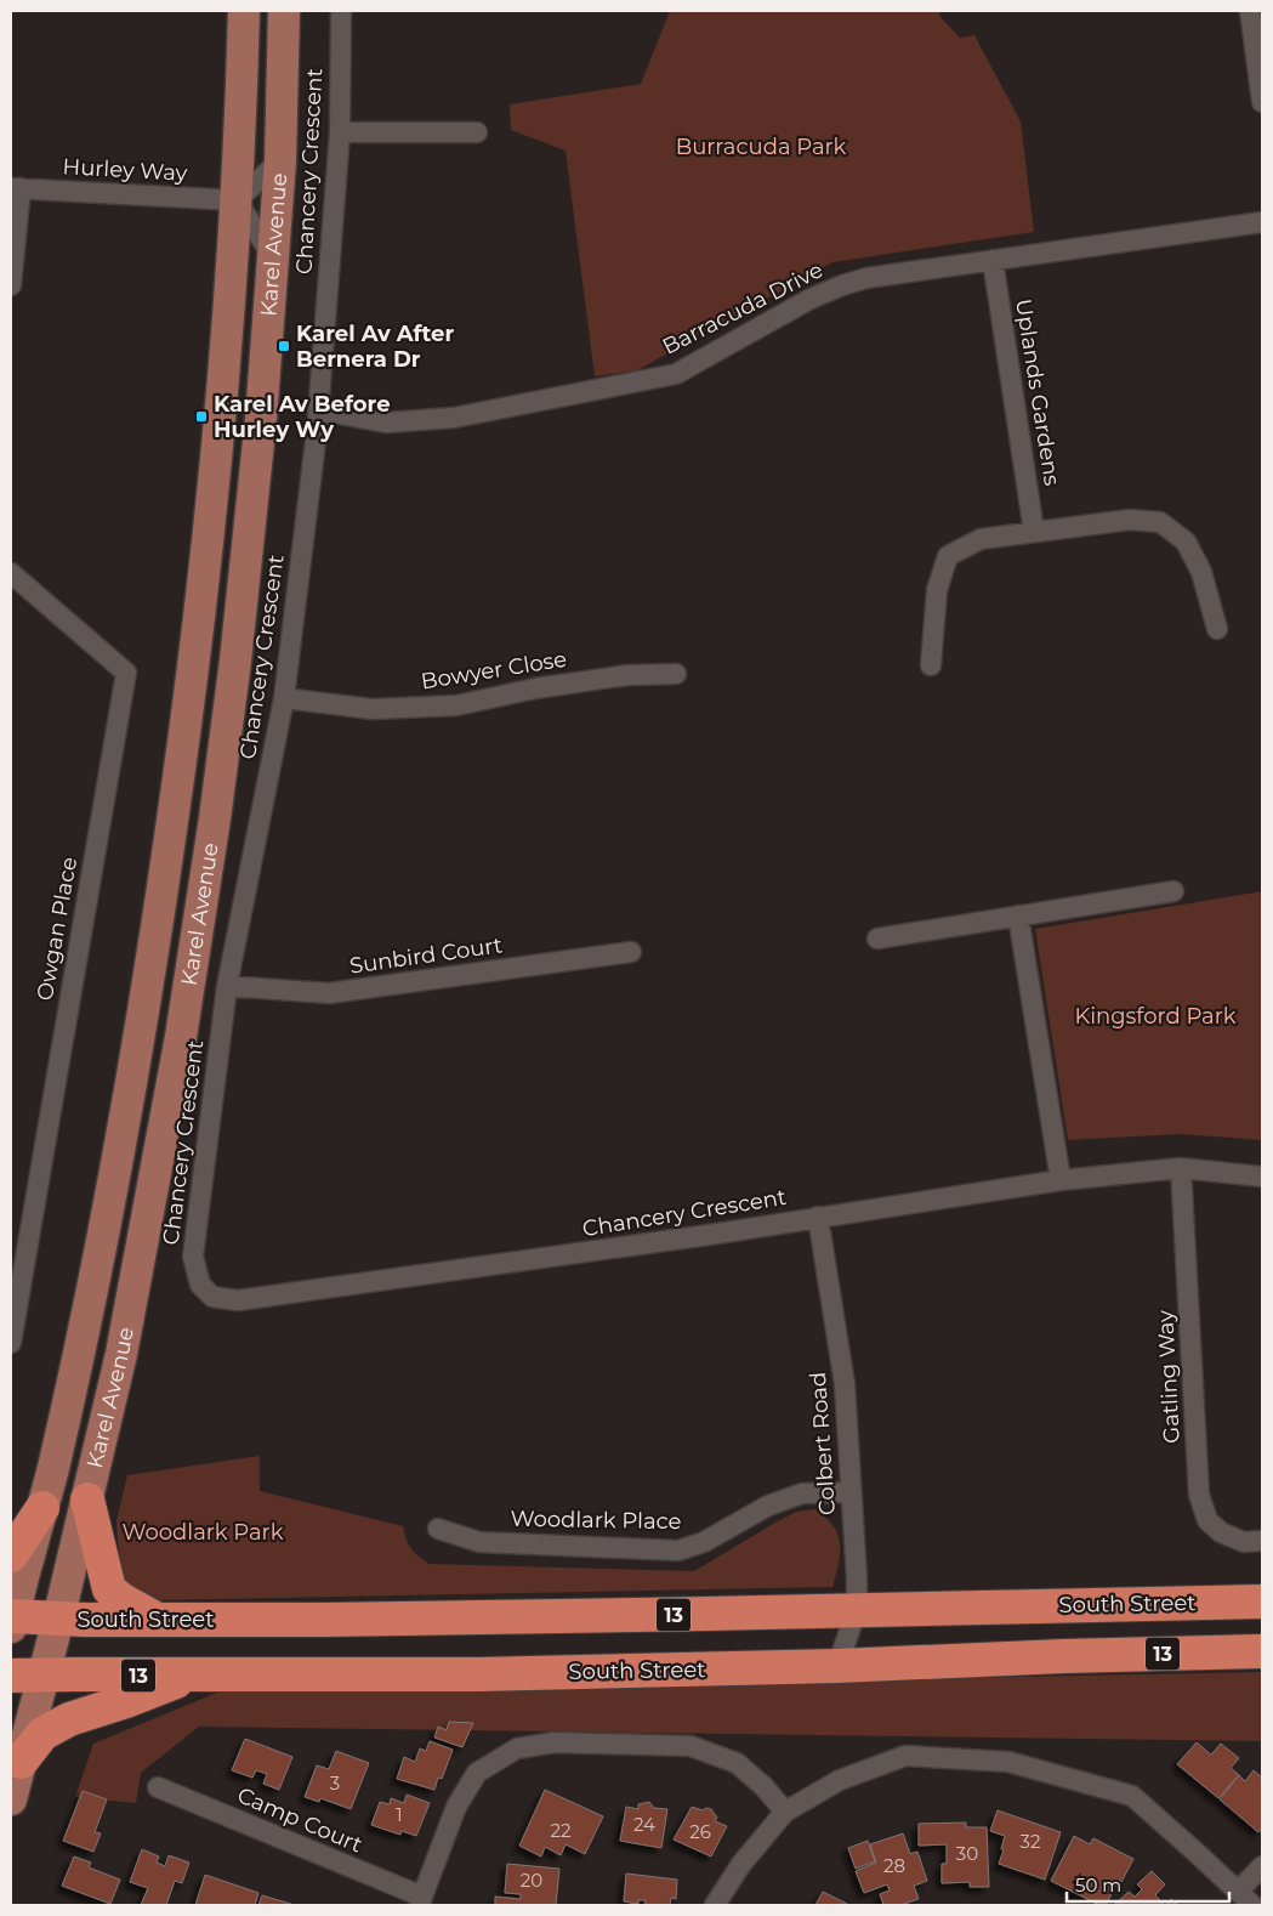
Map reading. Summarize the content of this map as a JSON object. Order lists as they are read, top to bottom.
{
  "streets": {
    "highway": ["South Street", "13"],
    "main road": ["Karel Avenue"],
    "street": [
      "Hurley Way",
      "Chancery Crescent",
      "Barracuda Drive",
      "Uplands Gardens",
      "Bowyer Close",
      "Owgan Place",
      "Sunbird Court",
      "Gatling Way",
      "Colbert Road",
      "Woodlark Place",
      "Camp Court"
    ]
  },
  "crossings": [
    ["Hurley Way", "Karel Avenue"],
    ["Chancery Crescent", "Barracuda Drive"],
    ["Chancery Crescent", "Bowyer Close"],
    ["Chancery Crescent", "Sunbird Court"],
    ["Chancery Crescent", "Gatling Way"],
    ["Chancery Crescent", "Colbert Road"],
    ["Karel Avenue", "South Street"],
    ["Barracuda Drive", "Uplands Gardens"],
    ["Colbert Road", "Woodlark Place"],
    ["Colbert Road", "South Street"]
  ],
  "parks": ["Burracuda Park", "Kingsford Park", "Woodlark Park"],
  "places": {
    "transit": ["Karel Av After Bernera Dr", "Karel Av Before Hurley Wy"]
  },
  "house_numbers": [
    "3",
    "1",
    "24",
    "22",
    "26",
    "32",
    "30",
    "28",
    "20"
  ],
  "scale_bar": "50 m"
}
